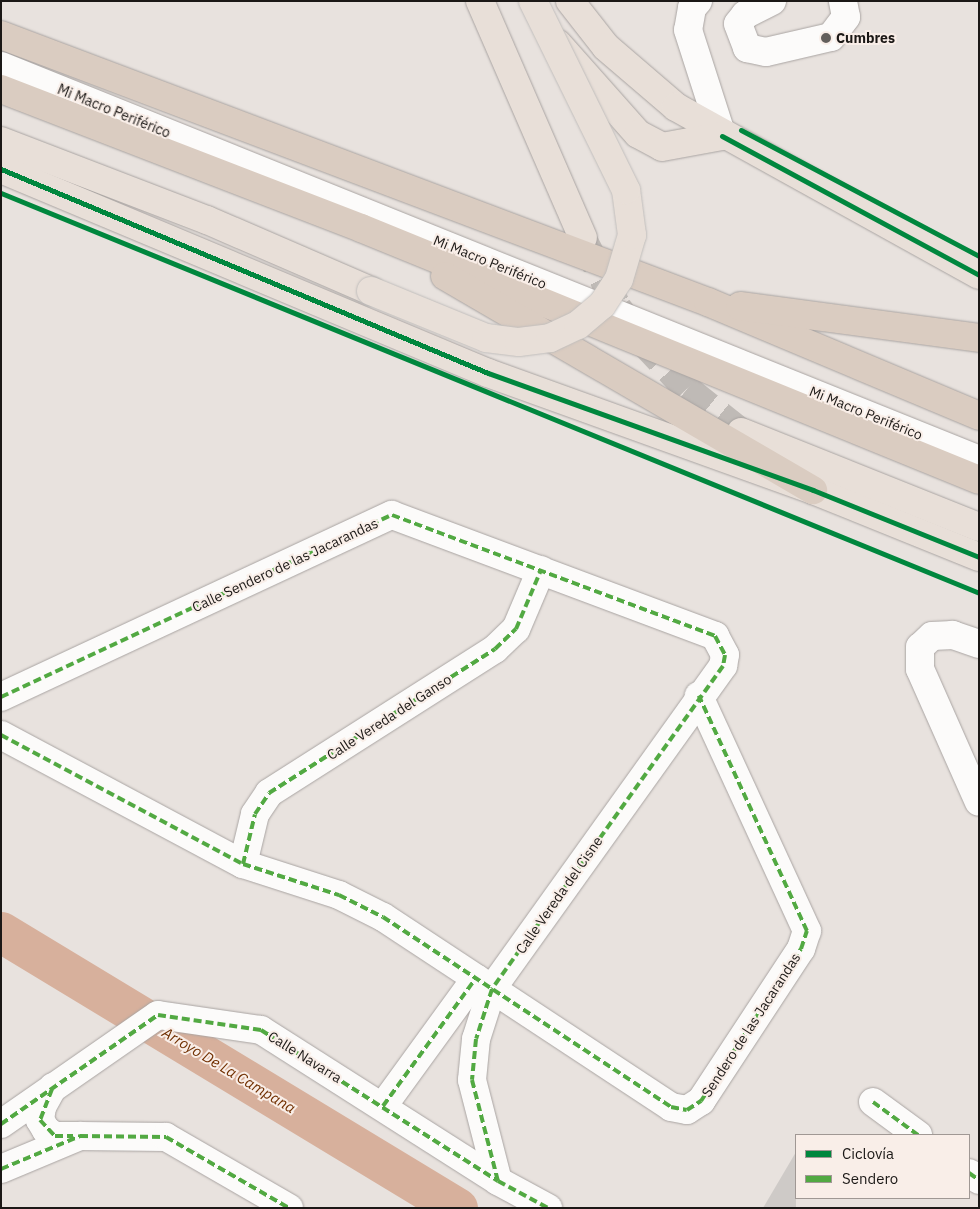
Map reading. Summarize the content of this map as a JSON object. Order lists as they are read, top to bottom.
{
  "streets": {
    "street": [
      "Mi Macro Periférico",
      "Calle Sendero de las Jacarandas",
      "Calle Vereda del Ganso",
      "Calle Vereda del Cisne",
      "Sendero de las Jacarandas",
      "Calle Navarra"
    ]
  },
  "crossings": [
    ["Calle Sendero de las Jacarandas", "Calle Vereda del Ganso"],
    ["Calle Sendero de las Jacarandas", "Calle Vereda del Cisne"],
    ["Calle Vereda del Cisne", "Sendero de las Jacarandas"],
    ["Calle Vereda del Cisne", "Calle Navarra"]
  ],
  "water": ["Arroyo De La Campana"],
  "places": ["Cumbres"],
  "legend": ["Ciclovía", "Sendero"]
}
